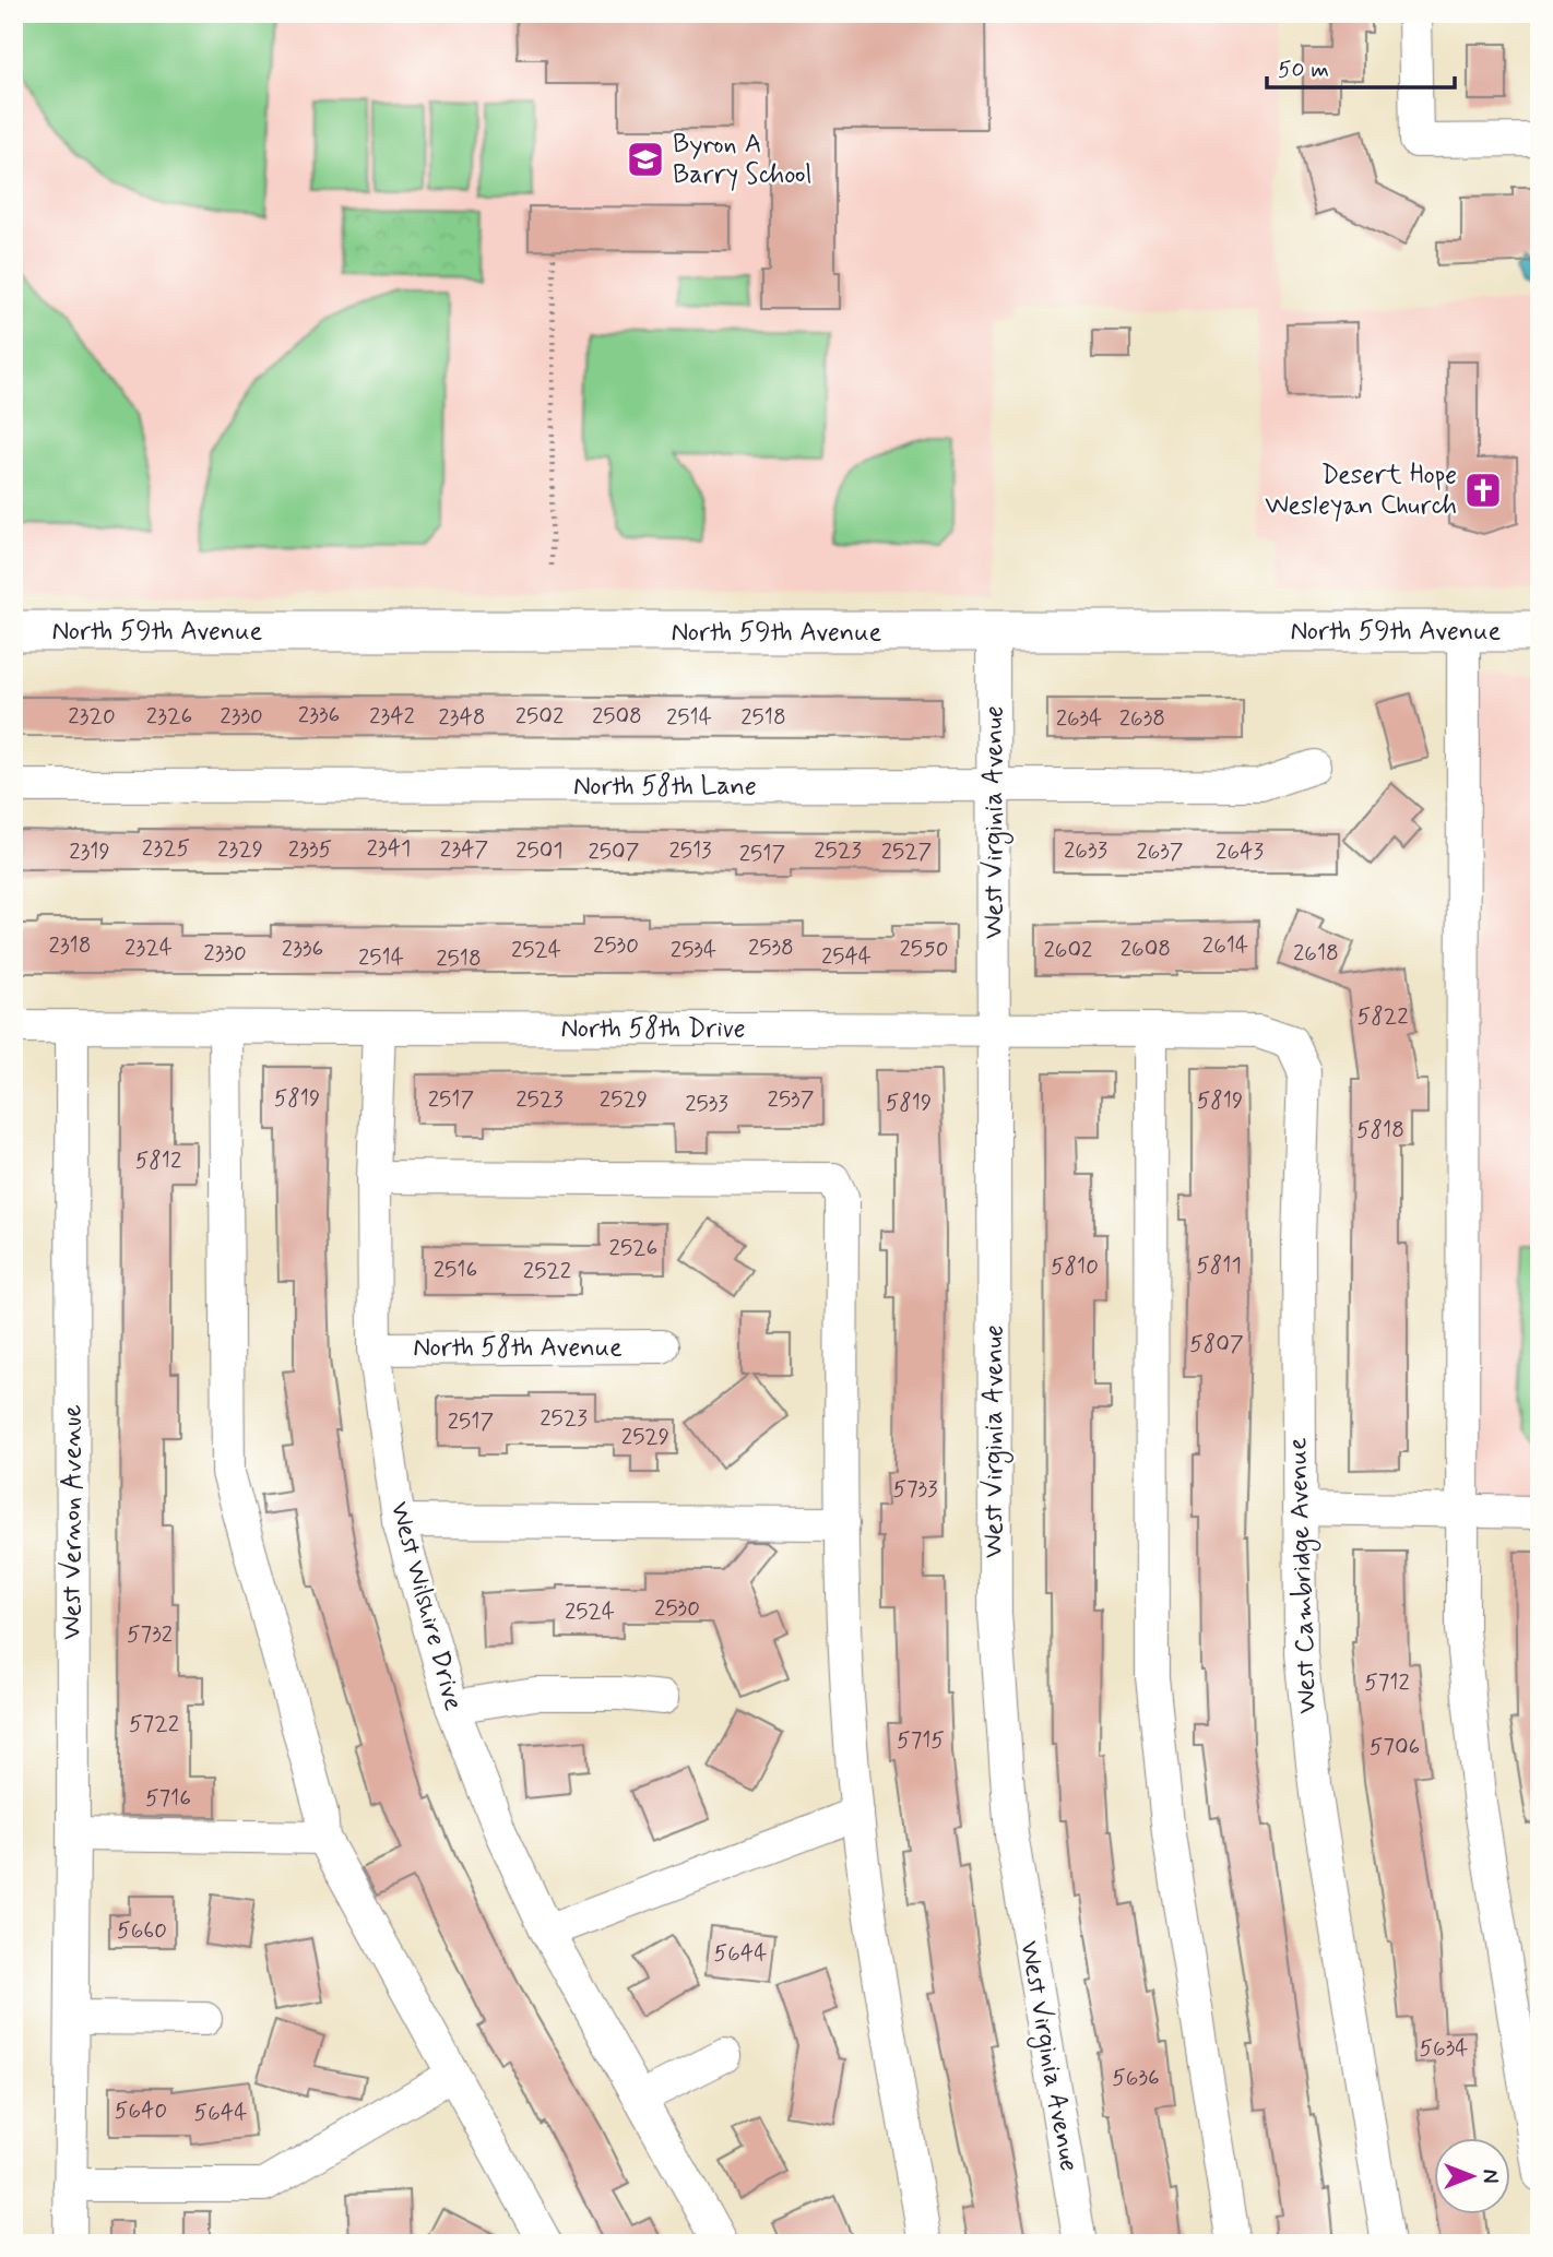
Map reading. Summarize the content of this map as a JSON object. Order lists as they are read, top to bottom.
{
  "streets": {
    "main road": ["North 59th Avenue"],
    "street": [
      "North 58th Lane",
      "West Virginia Avenue",
      "North 58th Drive",
      "North 58th Avenue",
      "West Vernon Avenue",
      "West Cambridge Avenue",
      "West Wilshire Drive"
    ]
  },
  "crossings": [
    ["North 59th Avenue", "West Virginia Avenue"],
    ["North 58th Lane", "West Virginia Avenue"],
    ["West Virginia Avenue", "North 58th Drive"],
    ["North 58th Drive", "West Vernon Avenue"],
    ["North 58th Drive", "West Cambridge Avenue"],
    ["North 58th Drive", "West Wilshire Drive"],
    ["North 58th Avenue", "West Wilshire Drive"]
  ],
  "places": {
    "school or university": ["Byron A Barry School"],
    "church": ["Desert Hope Wesleyan Church"]
  },
  "house_numbers": [
    "2336",
    "2320",
    "2326",
    "2330",
    "2342",
    "2502",
    "2508",
    "2348",
    "2514",
    "2518",
    "2634",
    "2638",
    "2325",
    "2341",
    "2329",
    "2335",
    "2347",
    "2501",
    "2513",
    "2523",
    "2633",
    "2319",
    "2507",
    "2527",
    "2637",
    "2643",
    "2517",
    "2318",
    "2530",
    "2614",
    "2324",
    "2538",
    "2336",
    "2550",
    "2608",
    "2524",
    "2534",
    "2602",
    "2330",
    "2618",
    "2544",
    "2514",
    "2518",
    "5822",
    "5819",
    "2517",
    "2523",
    "2529",
    "2537",
    "5819",
    "5819",
    "2533",
    "5818",
    "5812",
    "2526",
    "5811",
    "5810",
    "2516",
    "2522",
    "5807",
    "2523",
    "2517",
    "2529",
    "5733",
    "2530",
    "2524",
    "5732",
    "5712",
    "5722",
    "5715",
    "5706",
    "5716",
    "5660",
    "5644",
    "5634",
    "5636",
    "5640",
    "5644"
  ],
  "scale_bar": "50 m",
  "north": "right"
}
